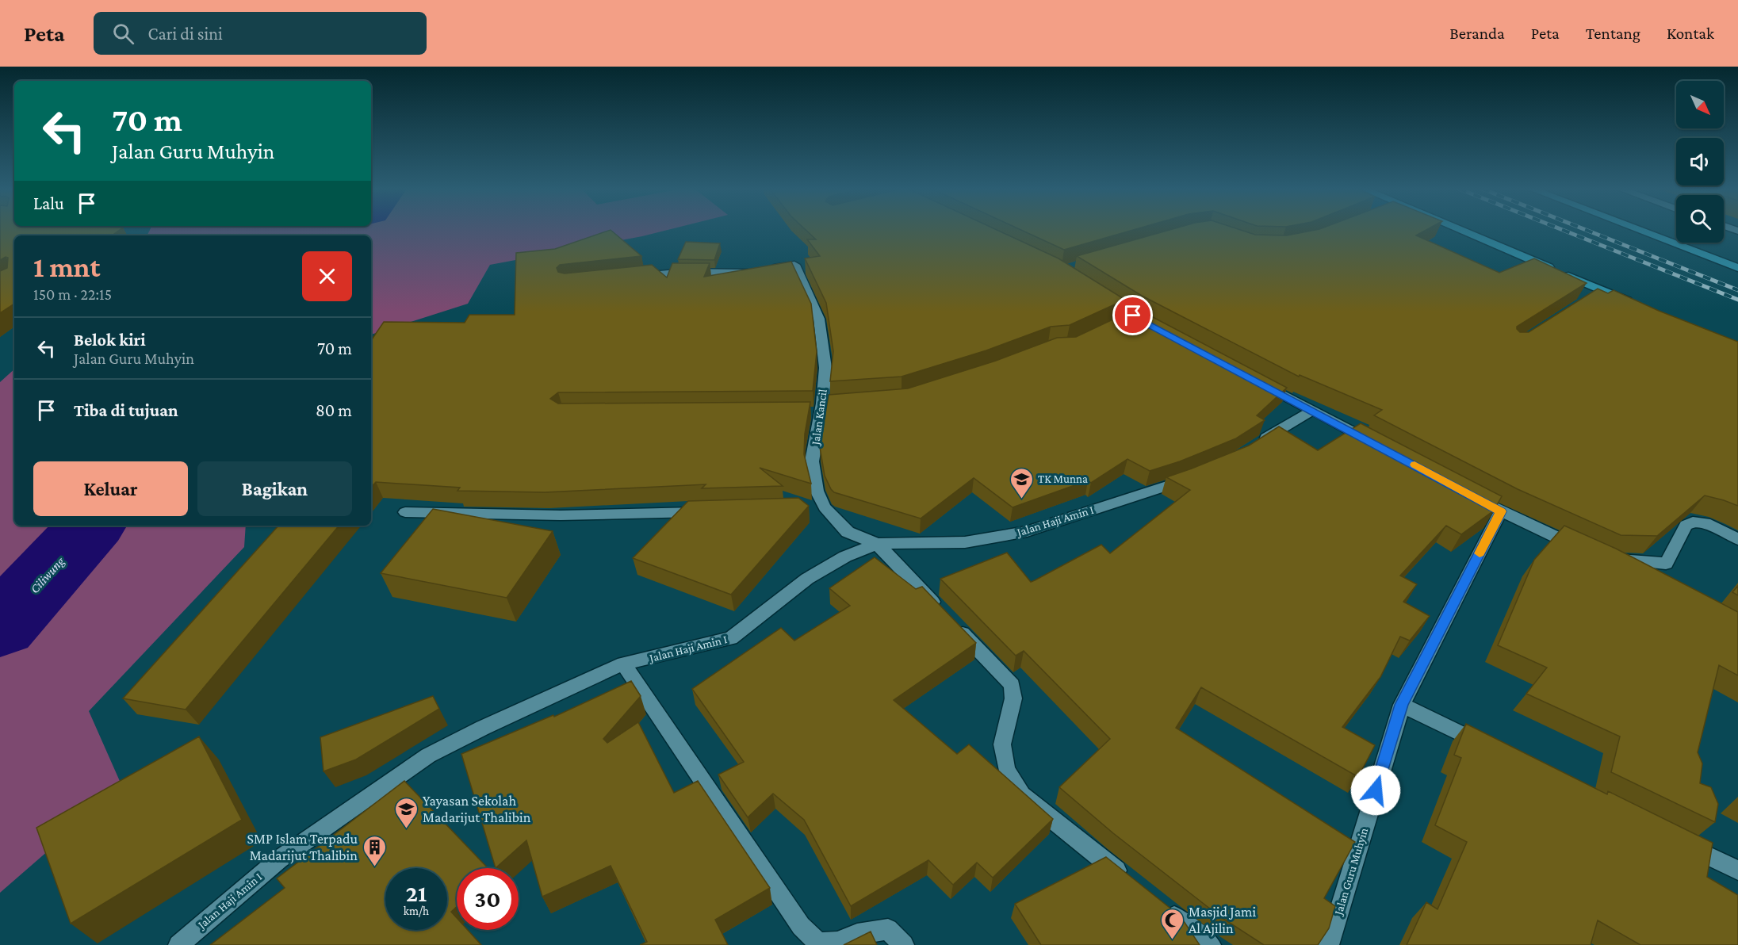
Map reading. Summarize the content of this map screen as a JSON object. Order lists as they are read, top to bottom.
{
  "streets": {
    "street": ["Jalan Kancil", "Jalan Haji Amin I", "Jalan Guru Muhyin"]
  },
  "crossings": [
    ["Jalan Kancil", "Jalan Haji Amin I"]
  ],
  "water": ["Ciliwung"],
  "places": {
    "school or university": ["TK Munna", "Yayasan Sekolah Madarijut Thalibin"],
    "building": ["SMP Islam Terpadu Madarijut Thalibin"],
    "mosque": ["Masjid Jami Al Ajilin"]
  },
  "north": "bottom right",
  "page": {
    "header": "Peta",
    "search": "Cari di sini",
    "nav": [
      "Beranda",
      "Peta",
      "Tentang",
      "Kontak"
    ],
    "turn": ["70 m", "Jalan Guru Muhyin"],
    "then": "Lalu",
    "heading": ["1 mnt", "150 m · 22:15"],
    "list": [
      {
        "name": "Belok kiri",
        "note": "Jalan Guru Muhyin",
        "value": "70 m"
      },
      {
        "name": "Tiba di tujuan",
        "value": "80 m"
      }
    ],
    "buttons": ["Keluar", "Bagikan"],
    "speed": "21 km/h",
    "limit": "30"
  }
}
